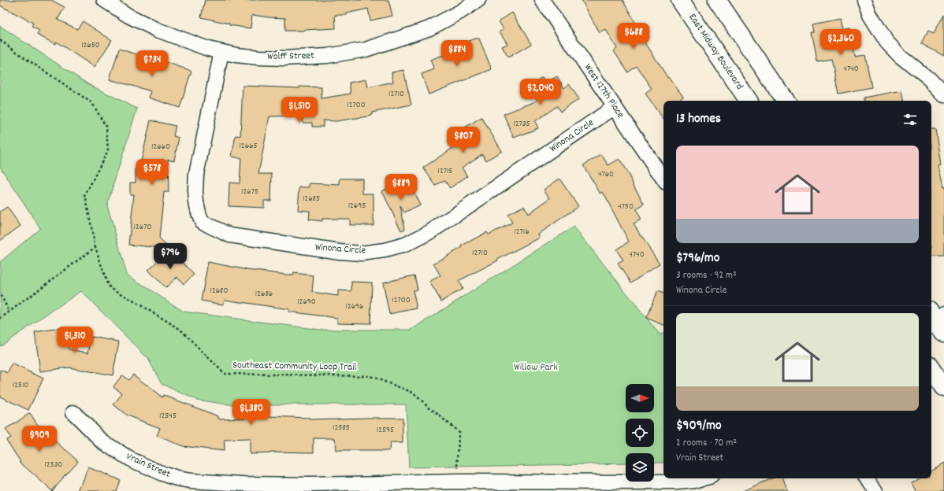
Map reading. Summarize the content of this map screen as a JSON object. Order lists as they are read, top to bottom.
{
  "streets": {
    "main road": ["East Midway Boulevard"],
    "street": [
      "Wolff Street",
      "West 127th Place",
      "Winona Circle",
      "Vrain Street"
    ],
    "path": ["Southeast Community Loop Trail"]
  },
  "crossings": [
    ["Wolff Street", "Winona Circle"],
    ["West 127th Place", "Winona Circle"],
    ["Southeast Community Loop Trail", "Vrain Street"]
  ],
  "parks": ["Willow Park"],
  "house_numbers": [
    "12650",
    "4740",
    "12710",
    "12700",
    "12735",
    "12665",
    "12660",
    "12715",
    "4760",
    "12675",
    "12685",
    "12695",
    "4750",
    "12670",
    "12716",
    "12710",
    "4740",
    "12680",
    "12686",
    "12700",
    "12690",
    "12696",
    "12510",
    "12545",
    "12585",
    "12595",
    "12530"
  ],
  "north": "right",
  "page": {
    "price": [
      "$688",
      "$2,360",
      "$884",
      "$734",
      "$2,040",
      "$1,510",
      "$807",
      "$578",
      "$889",
      "$796",
      "$1,310",
      "$1,380",
      "$909"
    ],
    "heading": "13 homes",
    "list": [
      {
        "name": "$796/mo",
        "note": "3 rooms · 92 m² · Winona Circle"
      },
      {
        "name": "$909/mo",
        "note": "2 rooms · 70 m² · Vrain Street"
      }
    ]
  }
}
